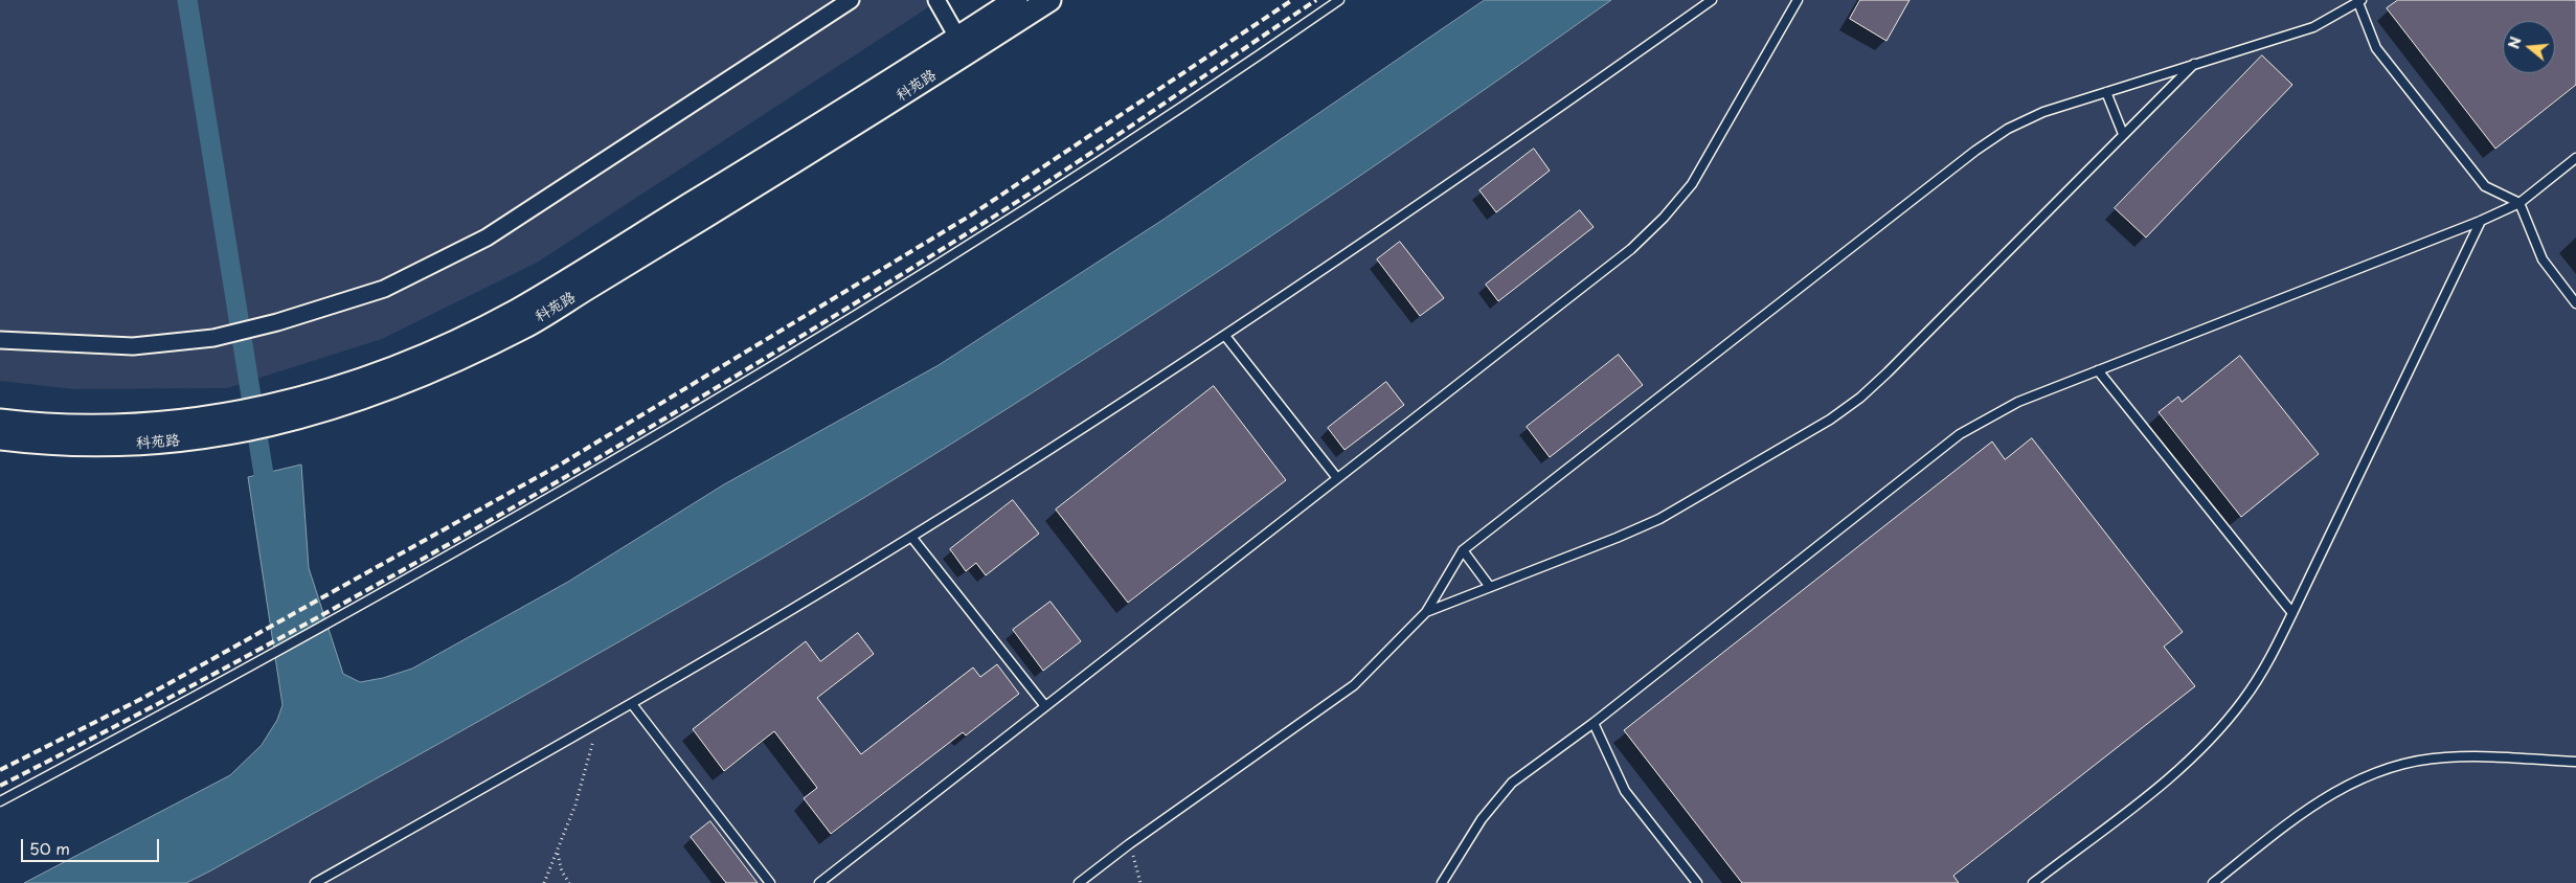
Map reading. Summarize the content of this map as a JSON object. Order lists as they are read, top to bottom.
{
  "streets": {
    "street": ["科苑路"]
  },
  "scale_bar": "50 m",
  "north": "left"
}
